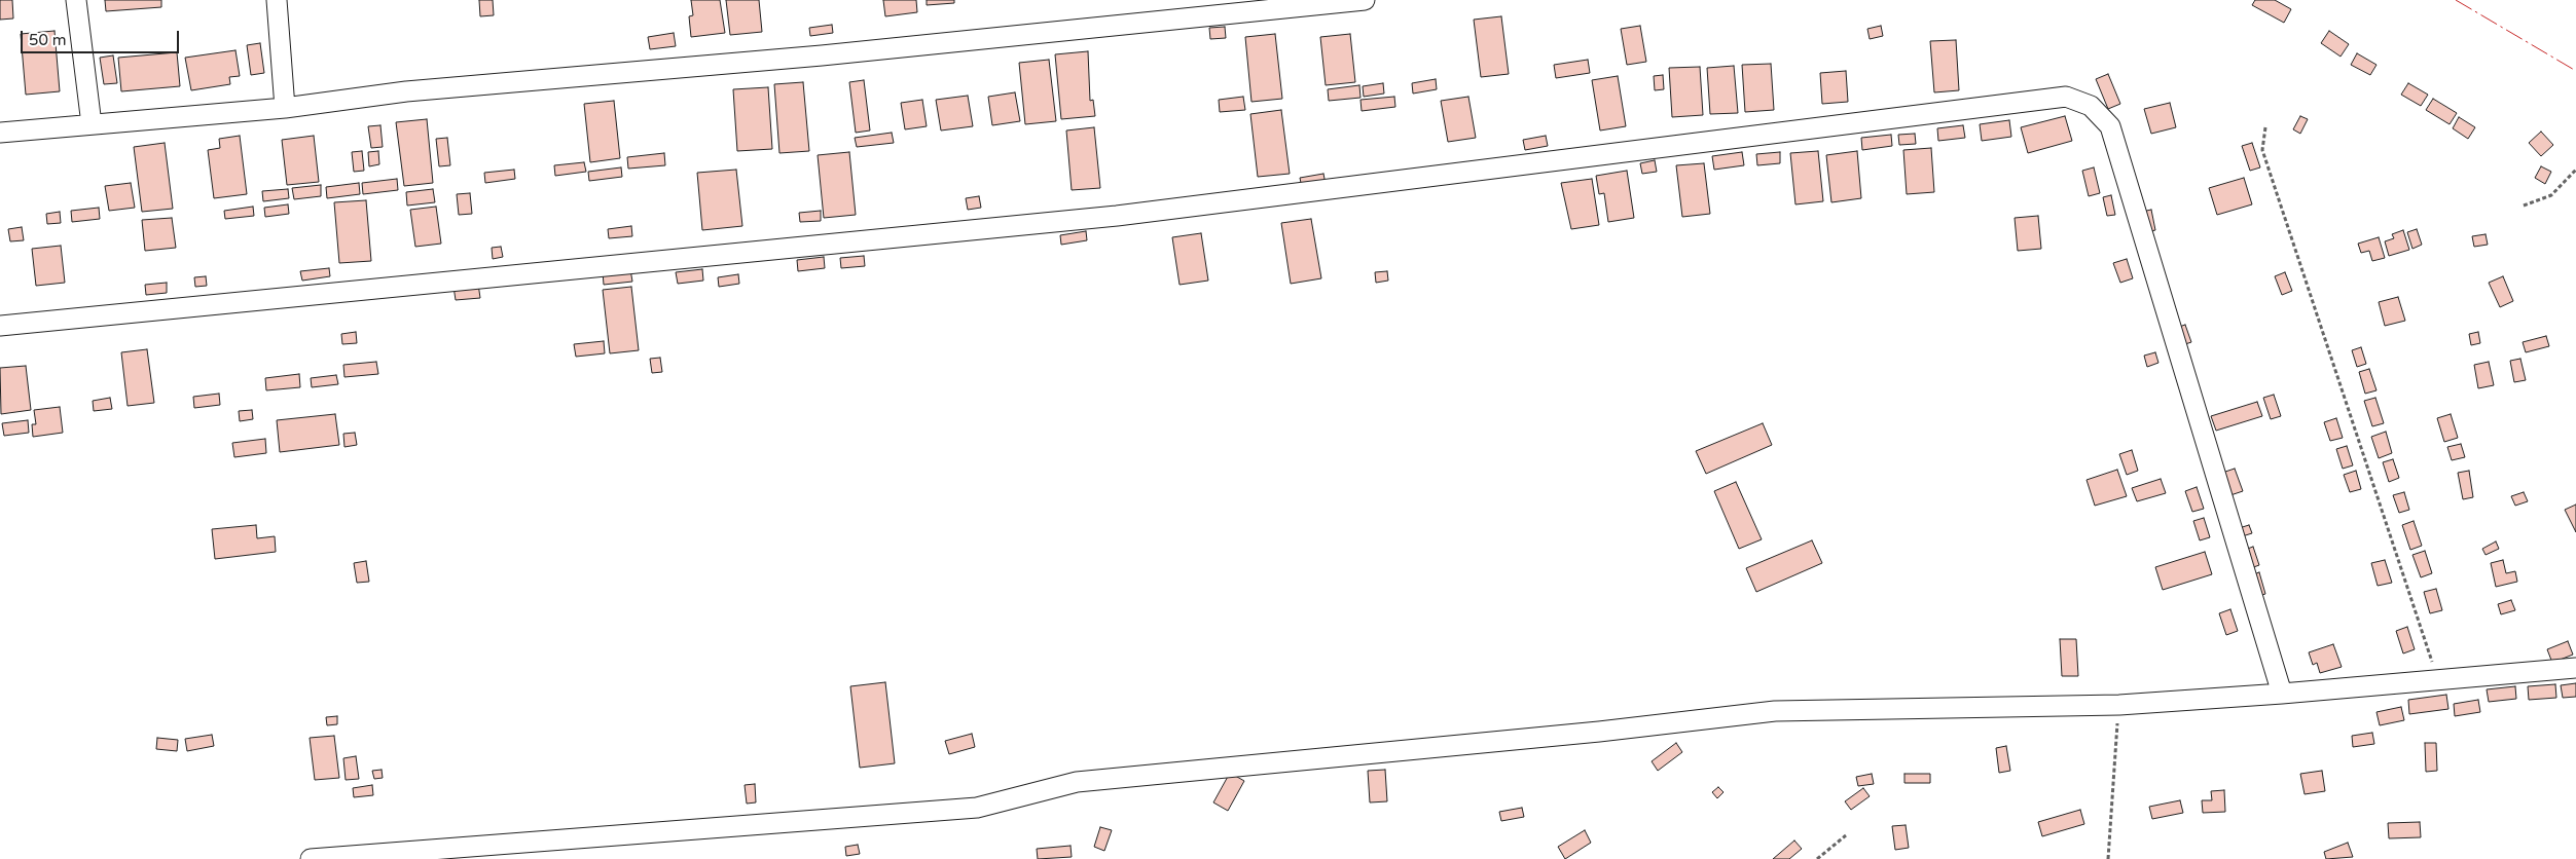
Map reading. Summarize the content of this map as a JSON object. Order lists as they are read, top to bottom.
{
  "scale_bar": "50 m"
}
